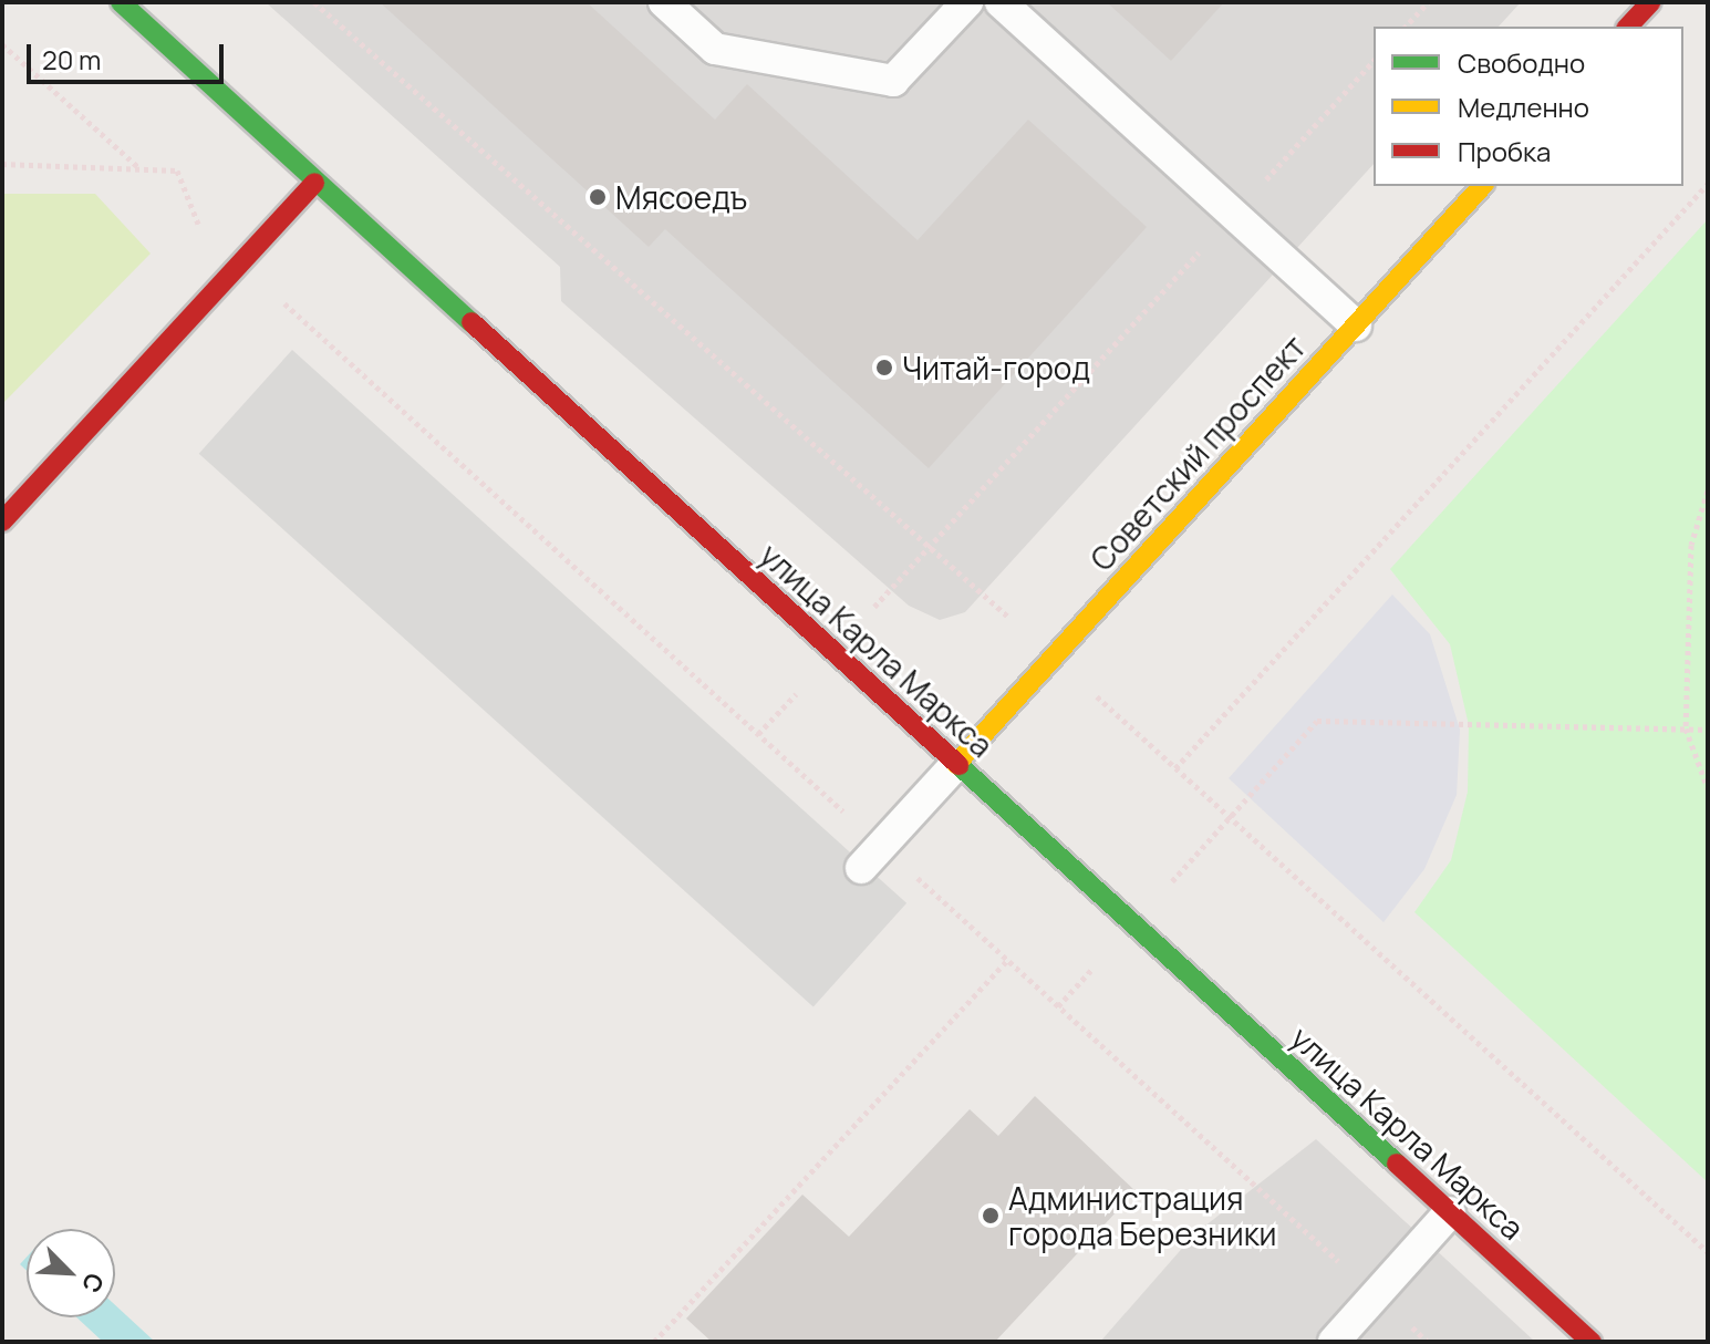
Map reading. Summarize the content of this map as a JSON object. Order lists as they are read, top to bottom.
{
  "streets": {
    "main road": ["Советский проспект", "улица Карла Маркса"]
  },
  "crossings": [
    ["Советский проспект", "улица Карла Маркса"]
  ],
  "places": ["Мясоедъ", "Читай-город", "Администрация города Березники"],
  "legend": ["Свободно", "Медленно", "Пробка"],
  "scale_bar": "20 m",
  "north": "bottom right"
}
